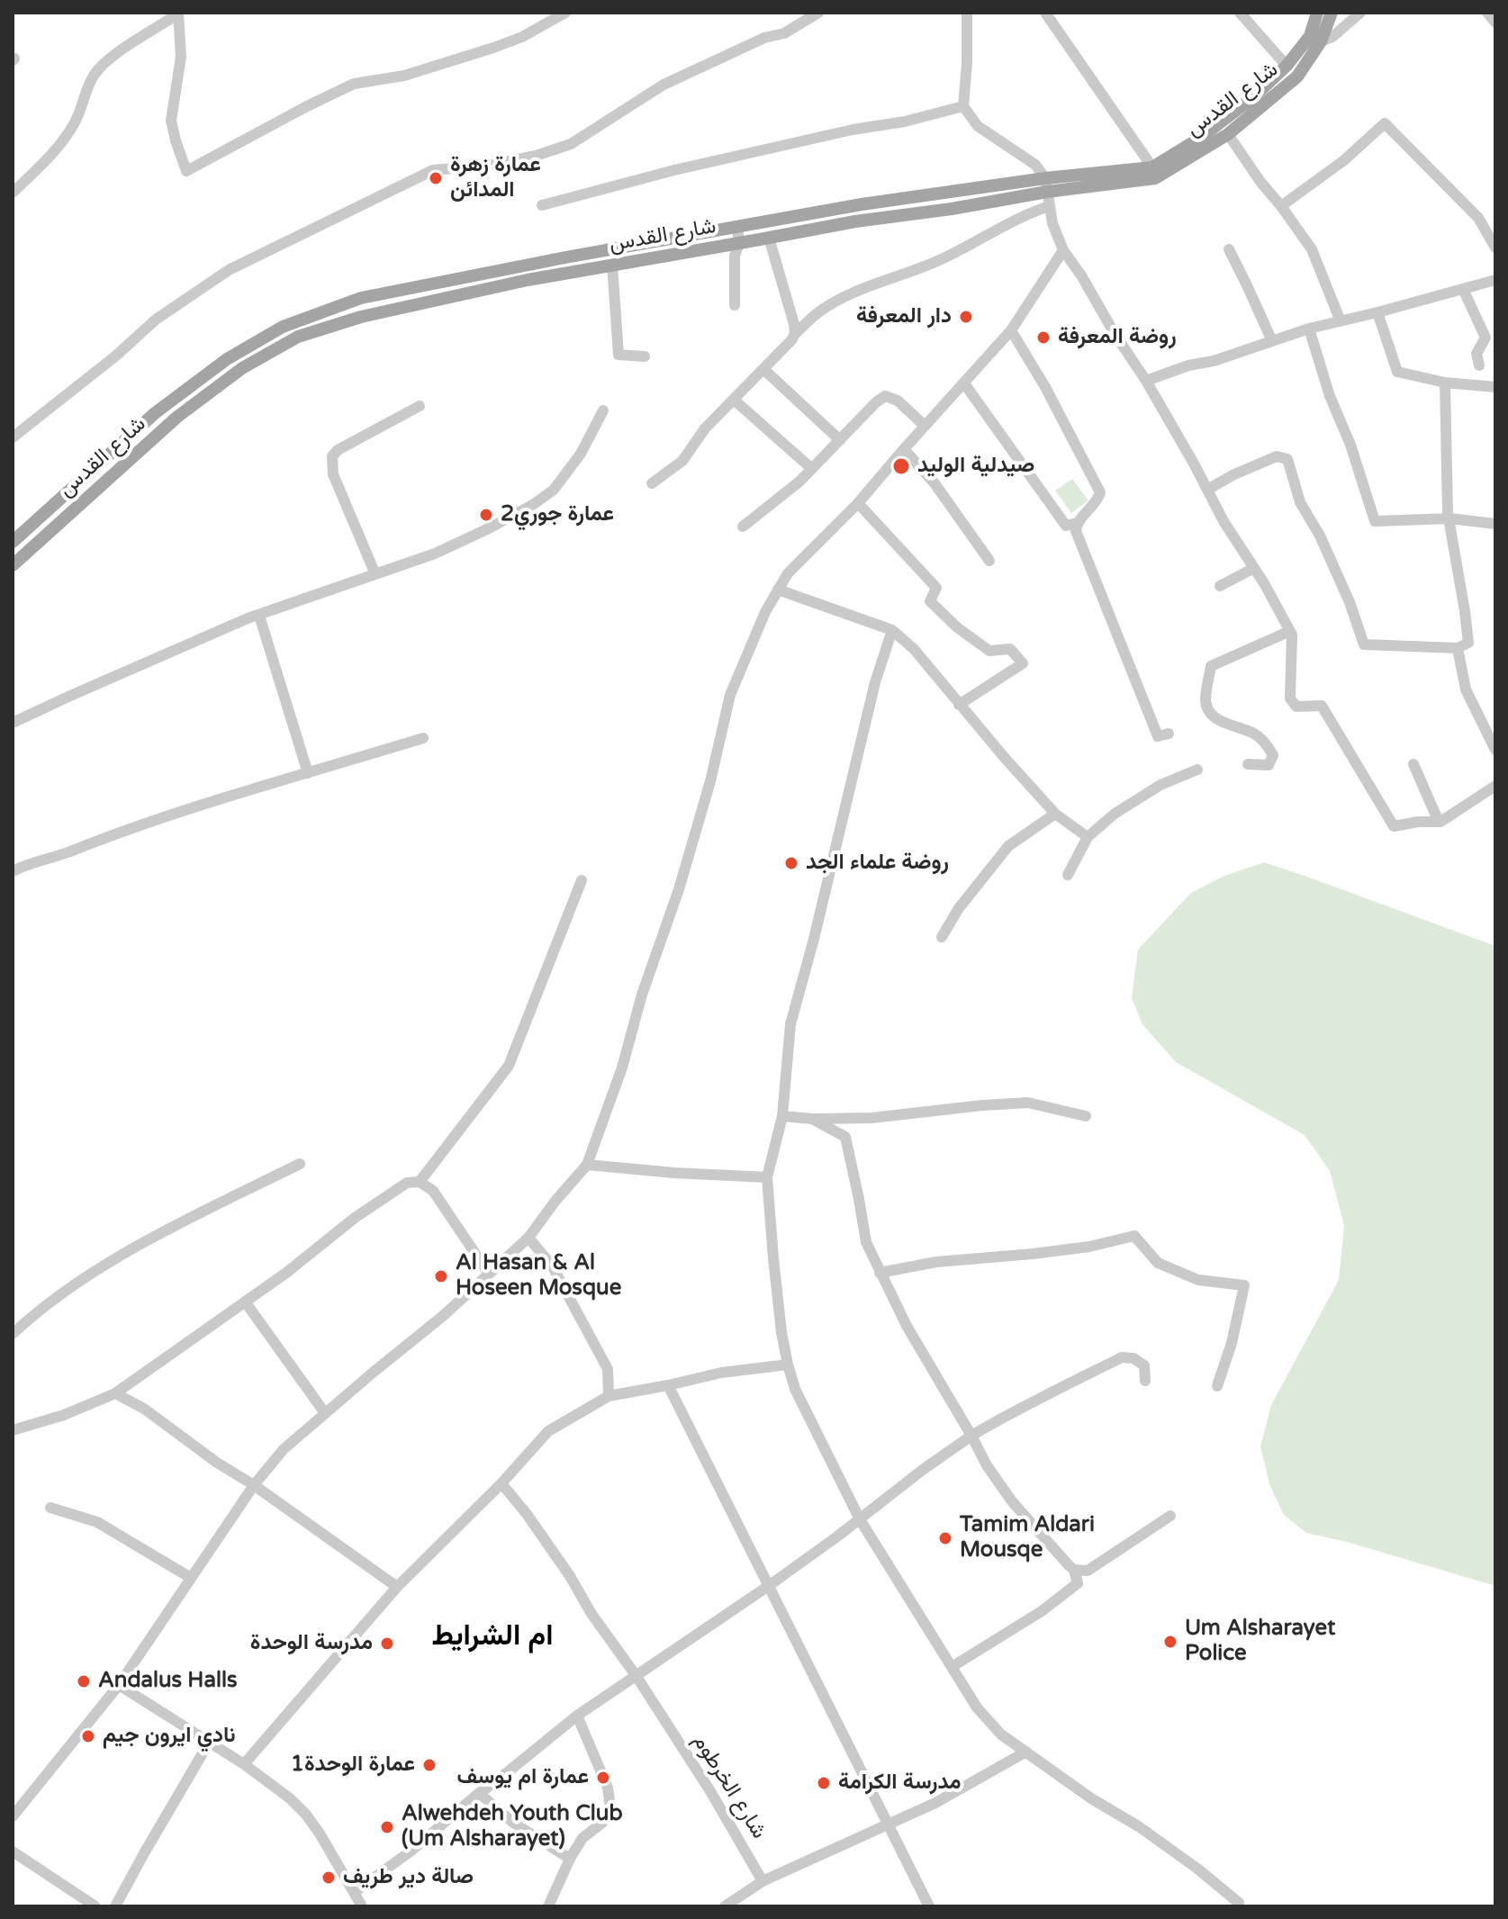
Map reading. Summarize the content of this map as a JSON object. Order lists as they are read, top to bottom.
{
  "streets": {
    "main road": ["شارع القدس"],
    "street": ["شارع الخرطوم"]
  },
  "districts": ["ام الشرايط"],
  "places": [
    "عمارة زهرة المدائن",
    "دار المعرفة",
    "روضة المعرفة",
    "صيدلية الوليد",
    "عمارة جوري2",
    "روضة علماء الجد",
    "Al Hasan & Al Hoseen Mosque",
    "Tamim Aldari Mousqe",
    "Um Alsharayet Police",
    "مدرسة الوحدة",
    "Andalus Halls",
    "نادي ايرون جيم",
    "عمارة الوحدة1",
    "عمارة ام يوسف",
    "مدرسة الكرامة",
    "Alwehdeh Youth Club (Um Alsharayet)",
    "صالة دير طريف"
  ]
}
